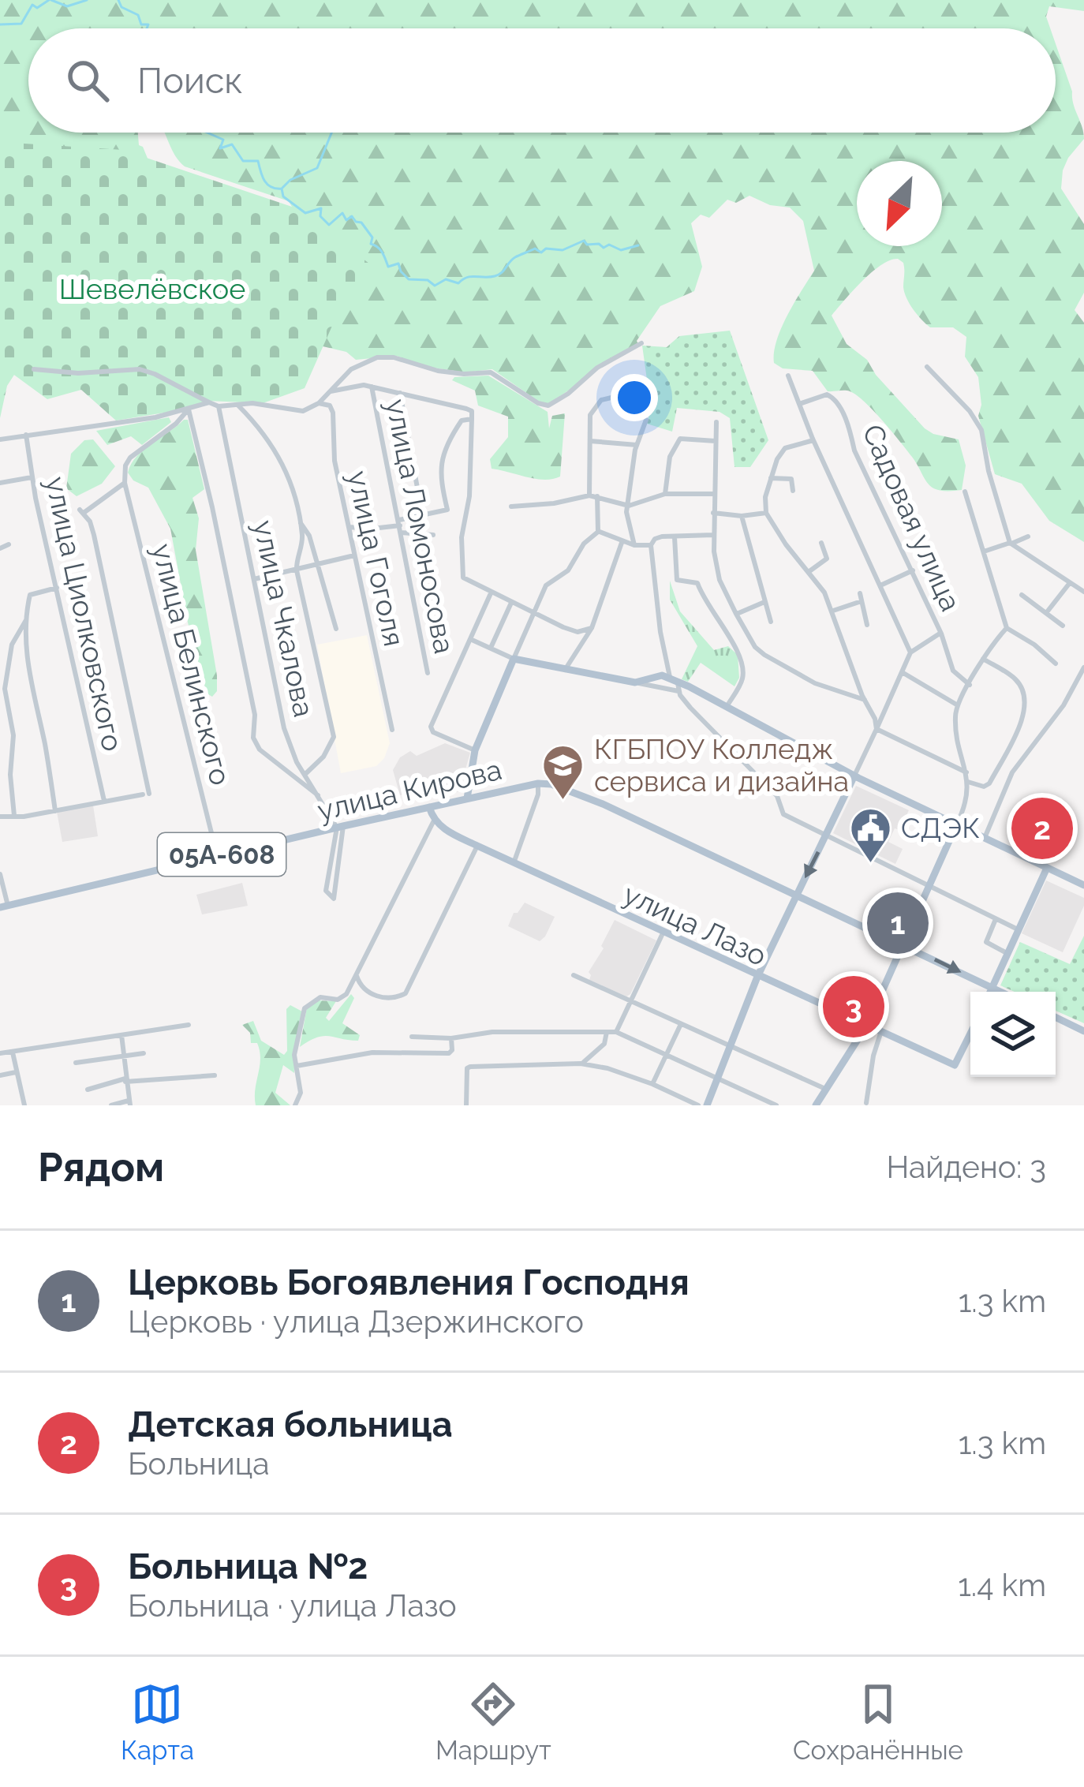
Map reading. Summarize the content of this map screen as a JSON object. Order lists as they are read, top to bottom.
{
  "streets": {
    "main road": ["улица Кирова", "05А-608", "улица Лазо"],
    "street": [
      "Садовая улица",
      "улица Ломоносова",
      "улица Гоголя",
      "улица Циолковского",
      "улица Чкалова",
      "улица Белинского"
    ]
  },
  "crossings": [
    ["улица Чкалова", "улица Кирова"],
    ["улица Белинского", "улица Кирова"]
  ],
  "parks": ["Шевелёвское"],
  "places": {
    "school or university": ["КГБПОУ Колледж сервиса и дизайна"],
    "public building": ["СДЭК"]
  },
  "north": "bottom left",
  "page": {
    "search": "Поиск",
    "pins": ["2", "1", "3"],
    "heading": ["Рядом", "Найдено: 3"],
    "list": [
      {
        "mark": "1",
        "name": "Церковь Богоявления Господня",
        "note": "Церковь · улица Дзержинского",
        "value": "1.3 km"
      },
      {
        "mark": "2",
        "name": "Детская больница",
        "note": "Больница",
        "value": "1.3 km"
      },
      {
        "mark": "3",
        "name": "Больница №2",
        "note": "Больница · улица Лазо",
        "value": "1.4 km"
      }
    ],
    "nav": ["Карта", "Маршрут", "Сохранённые"]
  }
}
